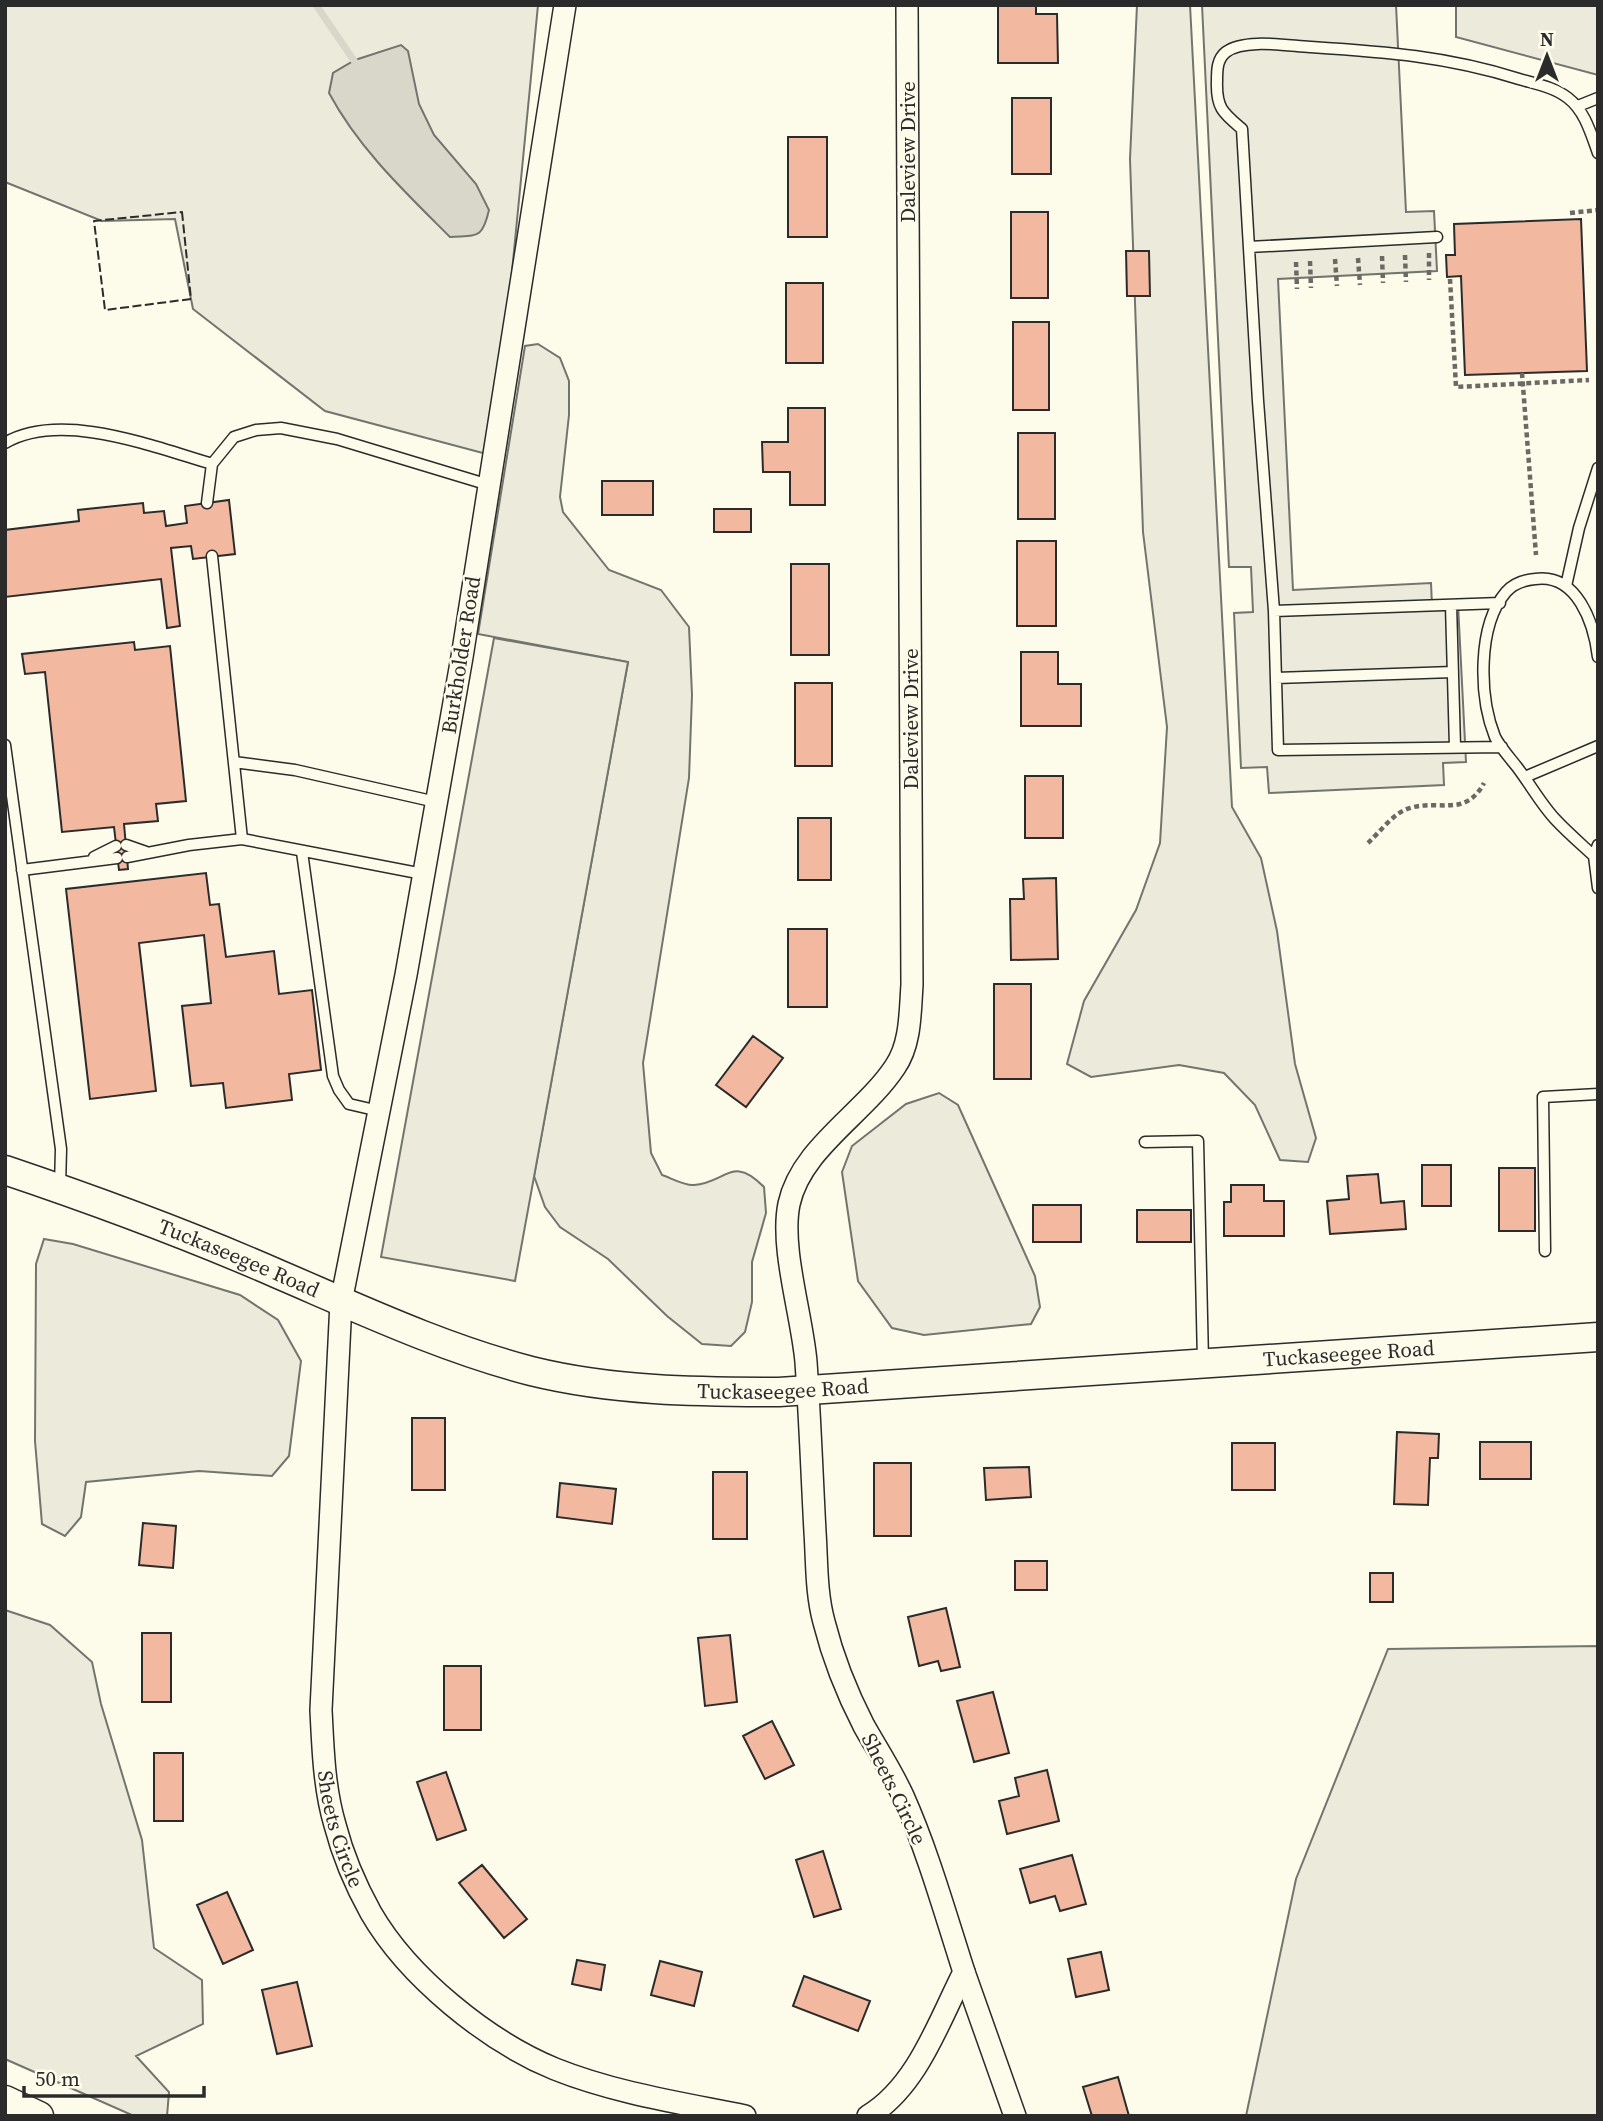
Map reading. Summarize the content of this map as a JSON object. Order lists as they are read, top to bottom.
{
  "streets": {
    "street": [
      "Daleview Drive",
      "Burkholder Road",
      "Tuckaseegee Road",
      "Sheets Circle"
    ]
  },
  "crossings": [
    ["Daleview Drive", "Tuckaseegee Road"],
    ["Daleview Drive", "Sheets Circle"],
    ["Burkholder Road", "Tuckaseegee Road"],
    ["Burkholder Road", "Sheets Circle"],
    ["Tuckaseegee Road", "Sheets Circle"]
  ],
  "scale_bar": "50 m",
  "north": "top"
}
